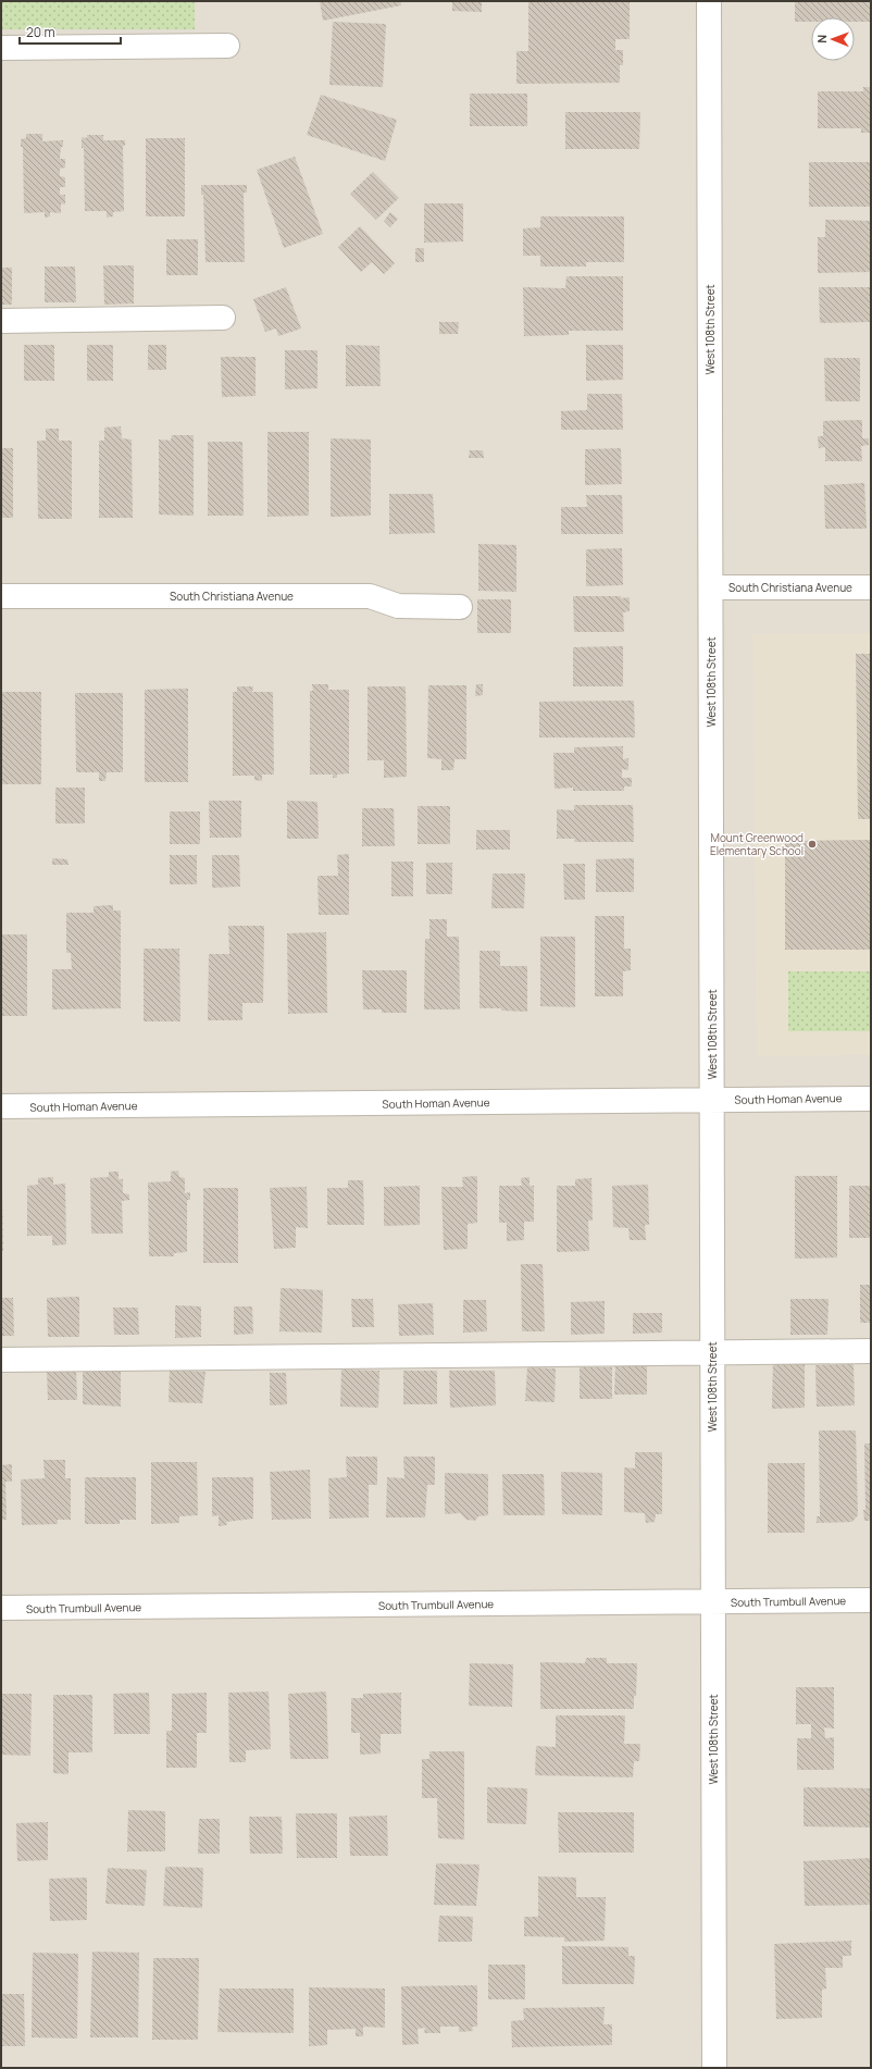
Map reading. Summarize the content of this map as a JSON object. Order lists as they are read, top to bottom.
{
  "streets": {
    "street": [
      "West 108th Street",
      "South Christiana Avenue",
      "South Homan Avenue",
      "South Trumbull Avenue"
    ]
  },
  "crossings": [
    ["West 108th Street", "South Christiana Avenue"],
    ["West 108th Street", "South Homan Avenue"],
    ["West 108th Street", "South Trumbull Avenue"]
  ],
  "places": ["Mount Greenwood Elementary School"],
  "scale_bar": "20 m",
  "north": "left"
}
